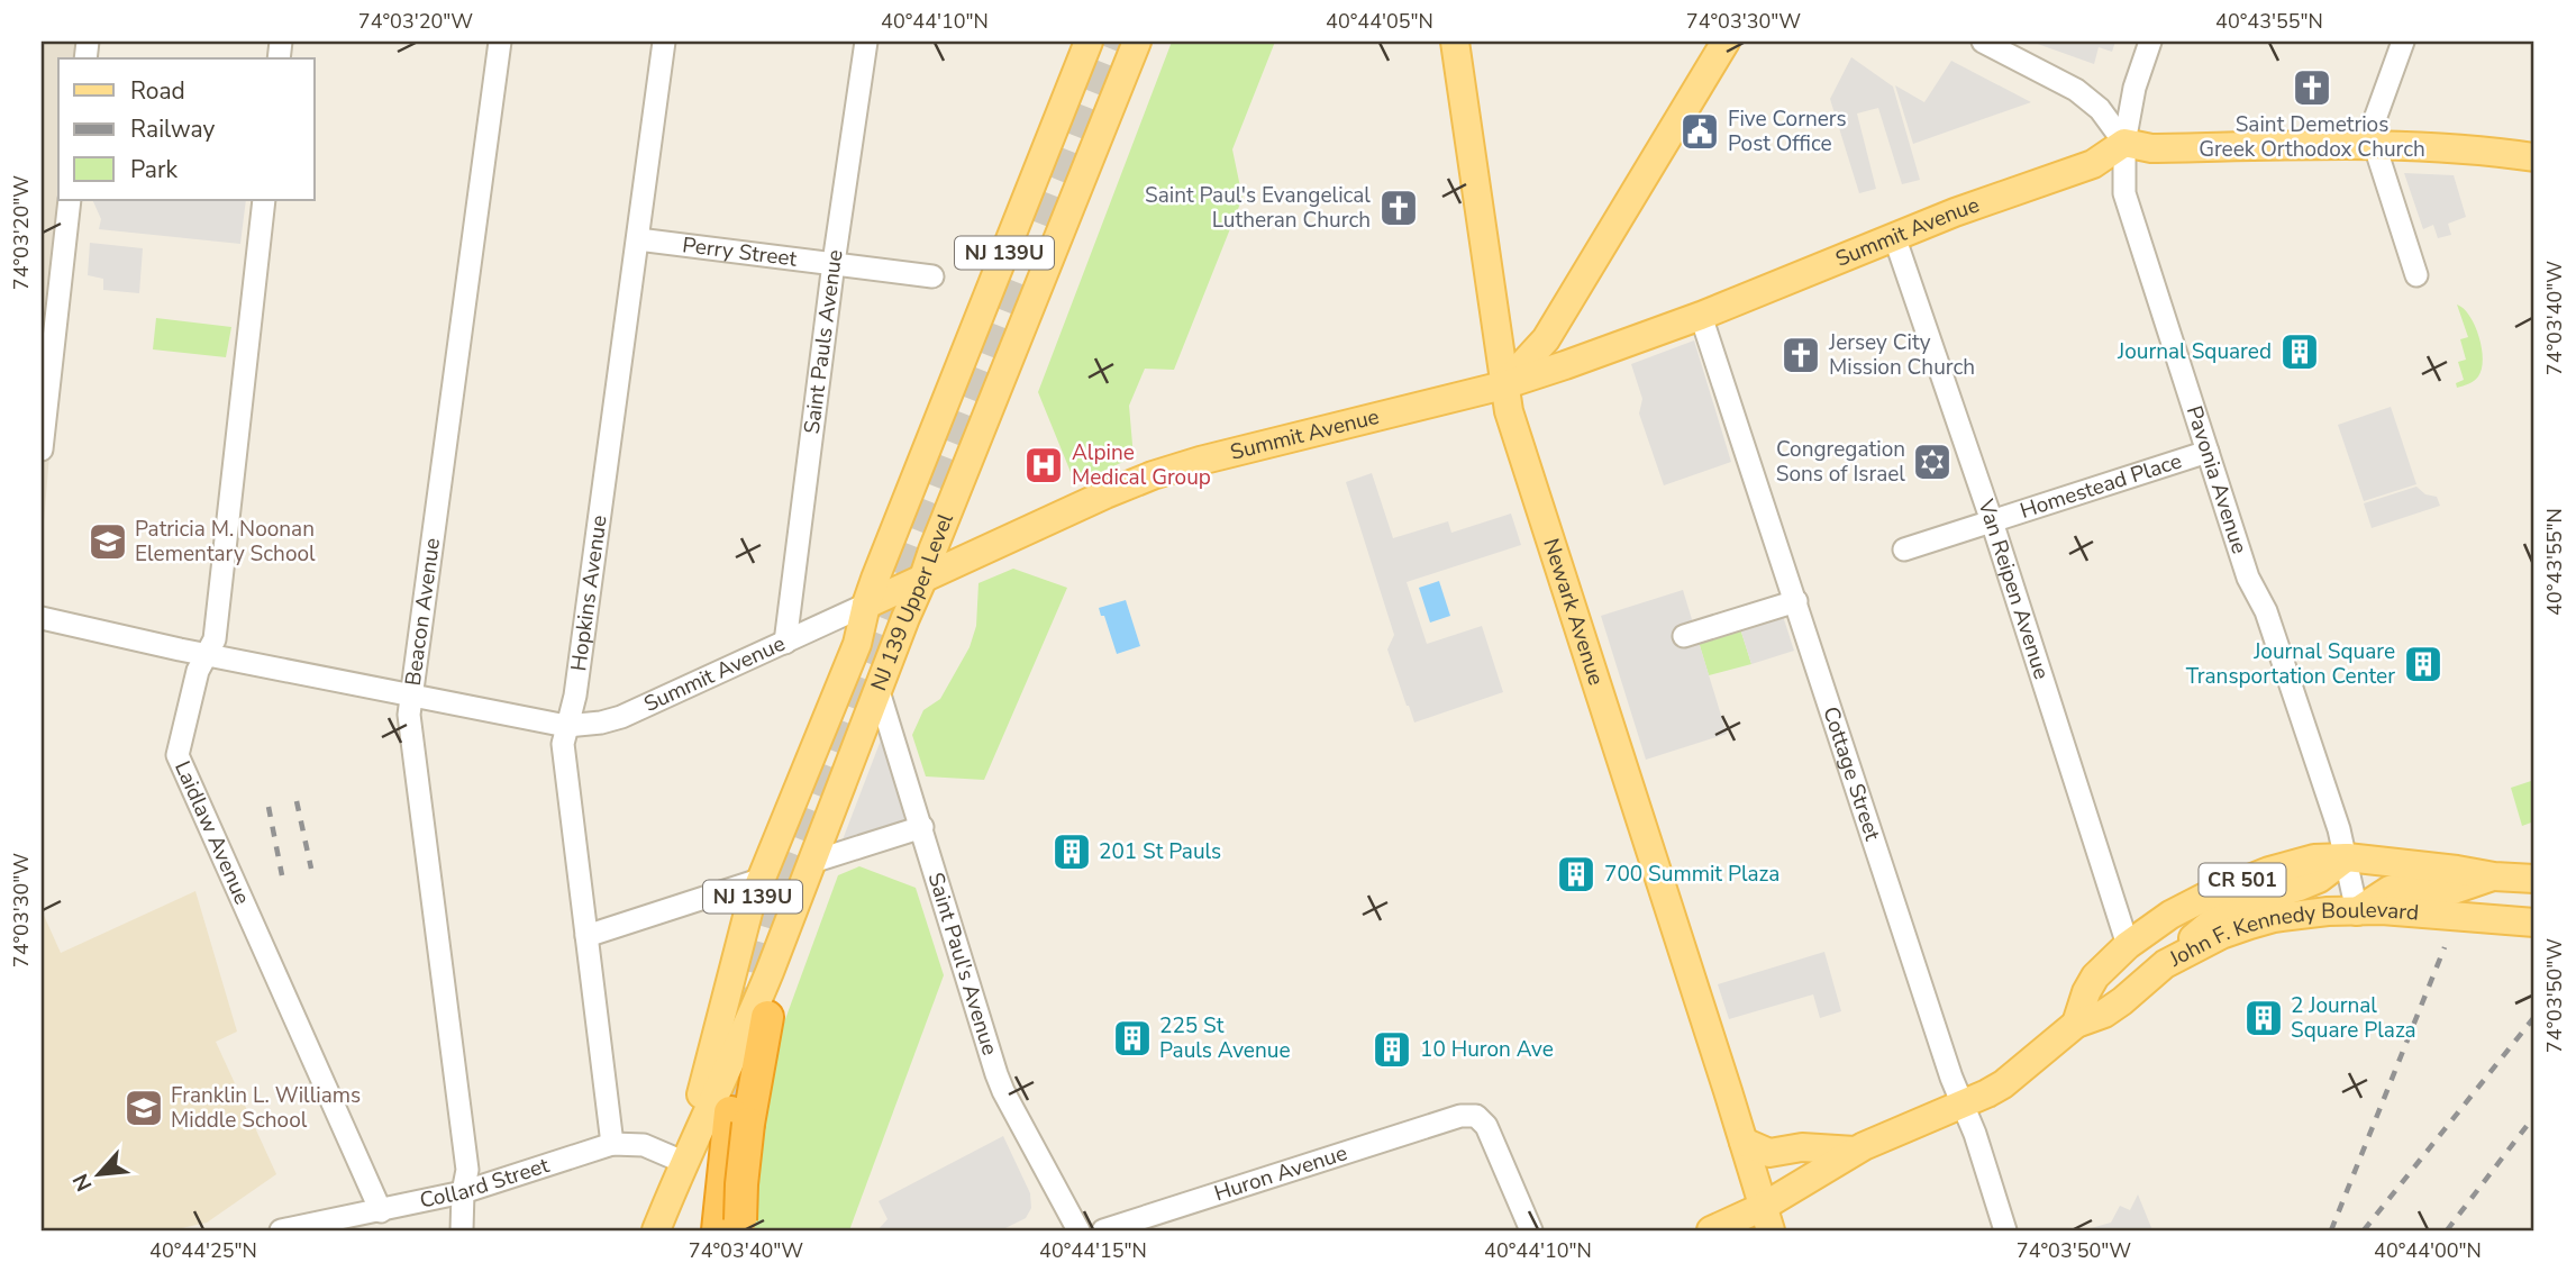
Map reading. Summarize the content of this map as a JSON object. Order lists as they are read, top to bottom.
{
  "streets": {
    "main road": [
      "Summit Avenue",
      "NJ 139U",
      "NJ 139 Upper Level",
      "Newark Avenue",
      "CR 501",
      "John F. Kennedy Boulevard"
    ],
    "street": [
      "Perry Street",
      "Saint Pauls Avenue",
      "Pavonia Avenue",
      "Homestead Place",
      "Van Reipen Avenue",
      "Hopkins Avenue",
      "Beacon Avenue",
      "Cottage Street",
      "Laidlaw Avenue",
      "Saint Paul's Avenue",
      "Huron Avenue",
      "Collard Street"
    ]
  },
  "crossings": [
    ["Summit Avenue", "Saint Pauls Avenue"],
    ["Summit Avenue", "Pavonia Avenue"],
    ["Summit Avenue", "Van Reipen Avenue"],
    ["Summit Avenue", "Hopkins Avenue"],
    ["Summit Avenue", "NJ 139 Upper Level"],
    ["Summit Avenue", "Beacon Avenue"],
    ["Summit Avenue", "Newark Avenue"],
    ["Summit Avenue", "Cottage Street"],
    ["Summit Avenue", "Laidlaw Avenue"],
    ["Perry Street", "Saint Pauls Avenue"],
    ["Perry Street", "Hopkins Avenue"],
    ["Pavonia Avenue", "Homestead Place"],
    ["Pavonia Avenue", "John F. Kennedy Boulevard"],
    ["Homestead Place", "Van Reipen Avenue"],
    ["Van Reipen Avenue", "John F. Kennedy Boulevard"],
    ["Hopkins Avenue", "Collard Street"],
    ["NJ 139 Upper Level", "Saint Paul's Avenue"],
    ["NJ 139 Upper Level", "Collard Street"],
    ["Beacon Avenue", "Collard Street"],
    ["Newark Avenue", "John F. Kennedy Boulevard"],
    ["Cottage Street", "John F. Kennedy Boulevard"],
    ["Laidlaw Avenue", "Collard Street"]
  ],
  "places": {
    "church": ["Saint Demetrios Greek Orthodox Church", "Saint Paul's Evangelical Lutheran Church", "Jersey City Mission Church"],
    "public building": ["Five Corners Post Office"],
    "building": [
      "Journal Squared",
      "Journal Square Transportation Center",
      "201 St Pauls",
      "700 Summit Plaza",
      "2 Journal Square Plaza",
      "225 St Pauls Avenue",
      "10 Huron Ave"
    ],
    "synagogue": ["Congregation Sons of Israel"],
    "hospital": ["Alpine Medical Group"],
    "school or university": ["Patricia M. Noonan Elementary School", "Franklin L. Williams Middle School"]
  },
  "legend": ["Road", "Railway", "Park"],
  "north": "bottom left",
  "coordinates": [
    "74°03'20\"W",
    "40°44'10\"N",
    "40°44'05\"N",
    "74°03'30\"W",
    "40°43'55\"N",
    "74°03'40\"W",
    "74°03'50\"W",
    "40°44'25\"N",
    "40°44'15\"N",
    "40°44'00\"N"
  ]
}
